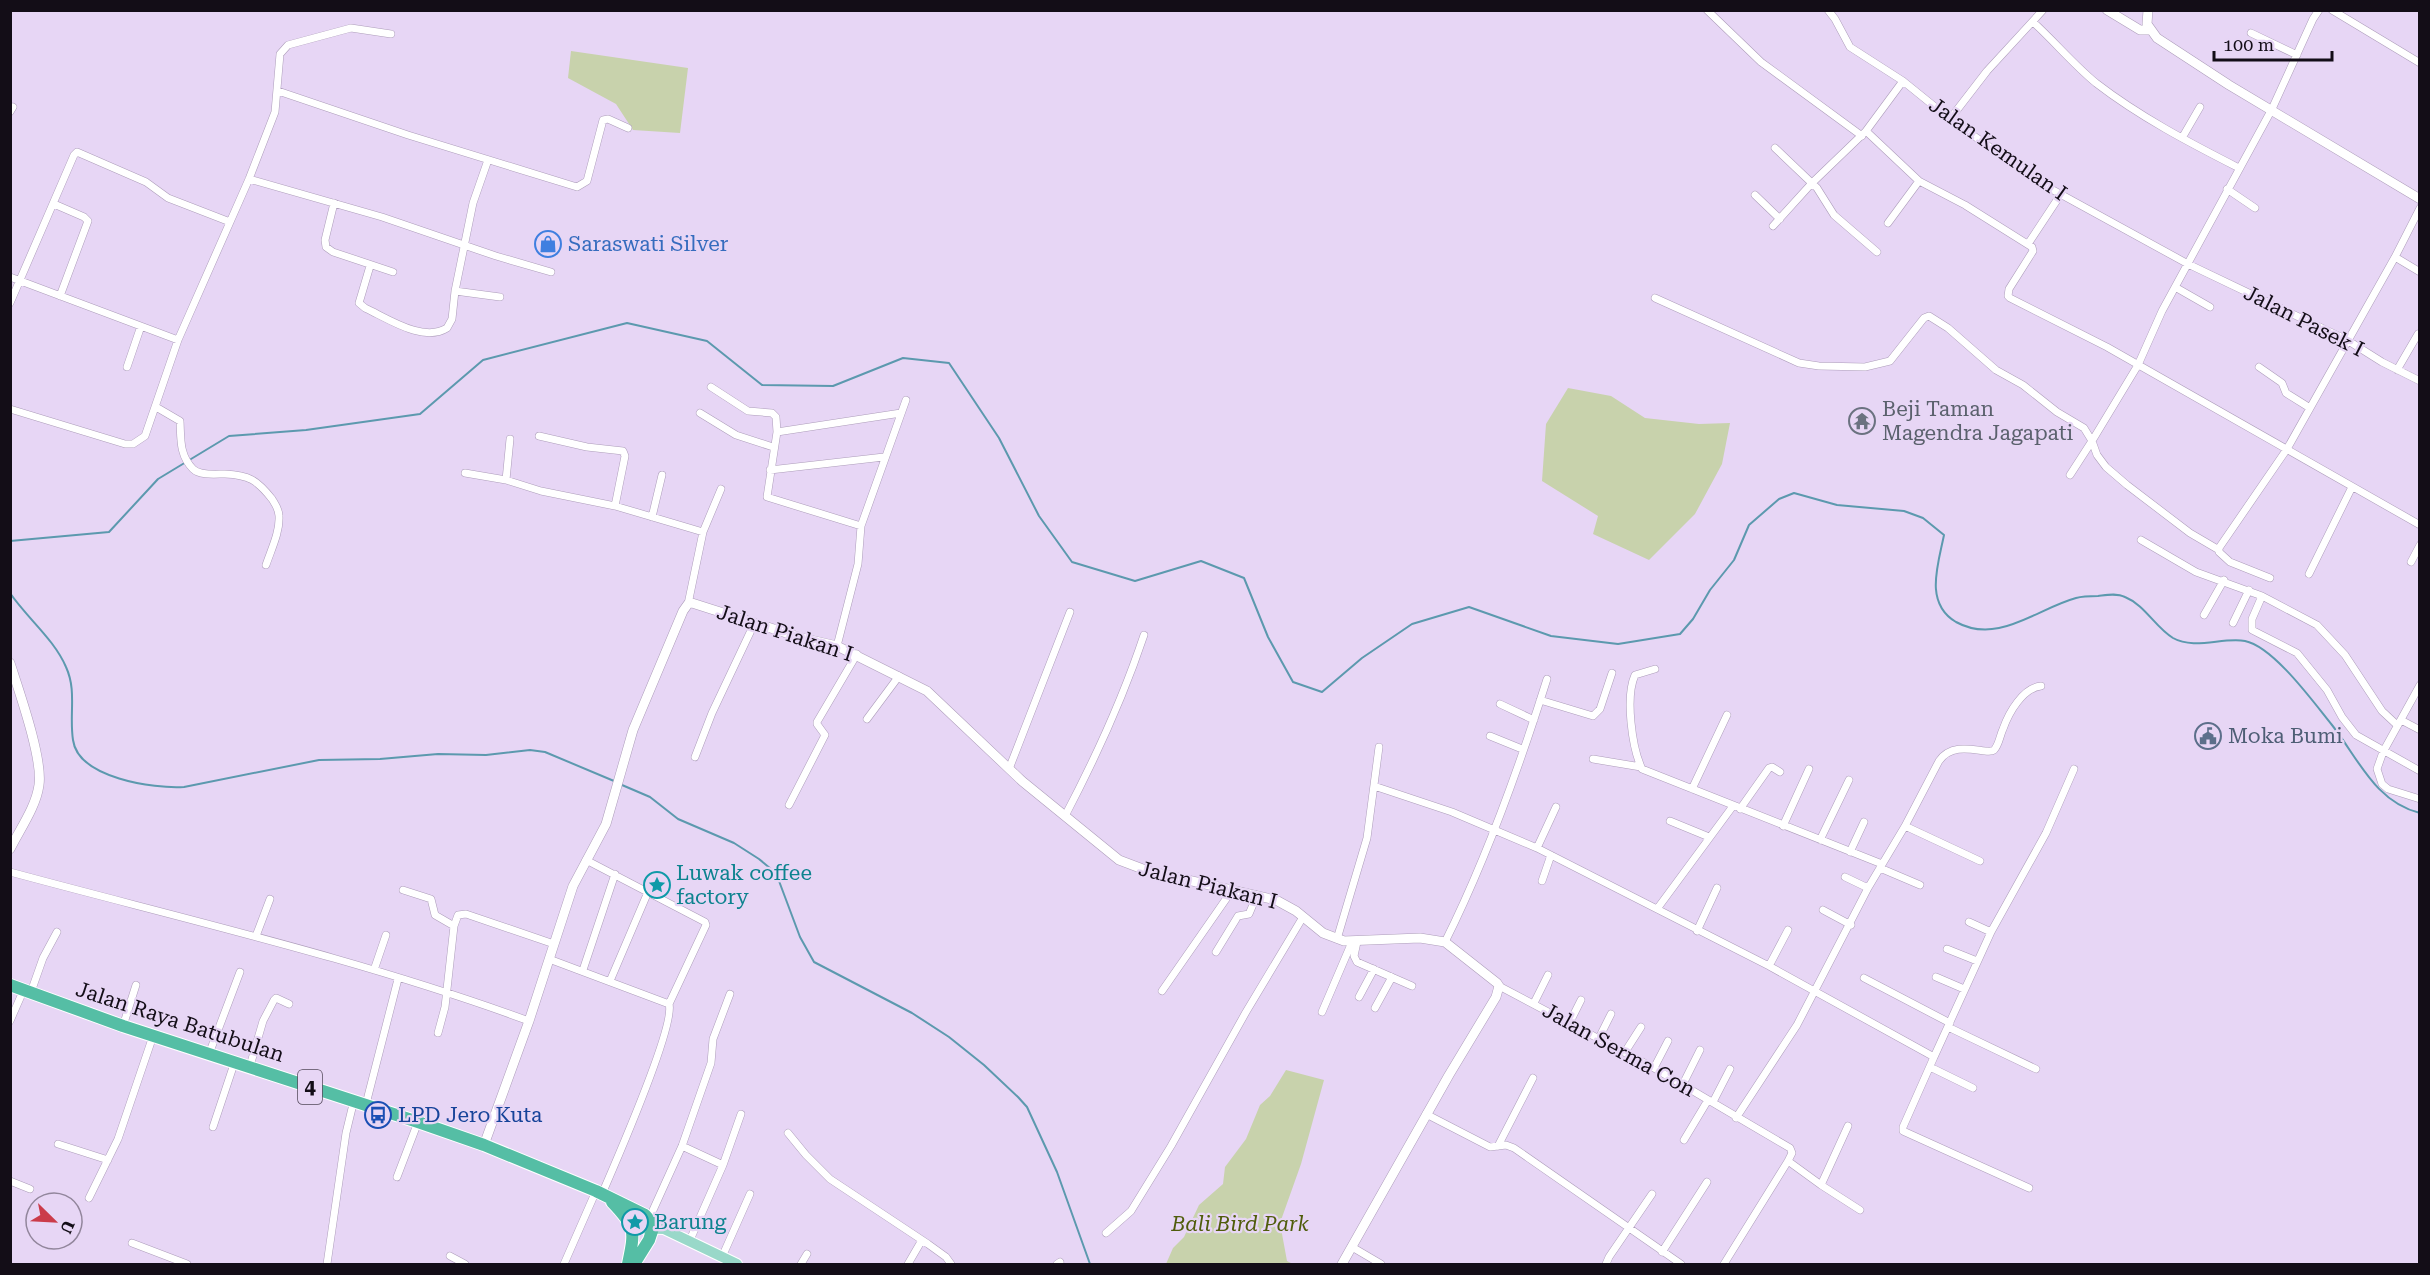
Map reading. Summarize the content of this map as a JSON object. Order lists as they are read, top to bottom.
{
  "streets": {
    "highway": ["Jalan Raya Batubulan", "4"],
    "street": [
      "Jalan Kemulan I",
      "Jalan Pasek I",
      "Jalan Piakan I",
      "Jalan Serma Con"
    ]
  },
  "crossings": [
    ["Jalan Kemulan I", "Jalan Pasek I"]
  ],
  "parks": ["Bali Bird Park"],
  "places": {
    "shop": ["Saraswati Silver"],
    "temple": ["Beji Taman Magendra Jagapati"],
    "public building": ["Moka Bumi"],
    "place": ["Luwak coffee factory", "Barung"],
    "bus stop": ["LPD Jero Kuta"]
  },
  "scale_bar": "100 m",
  "north": "bottom right"
}
